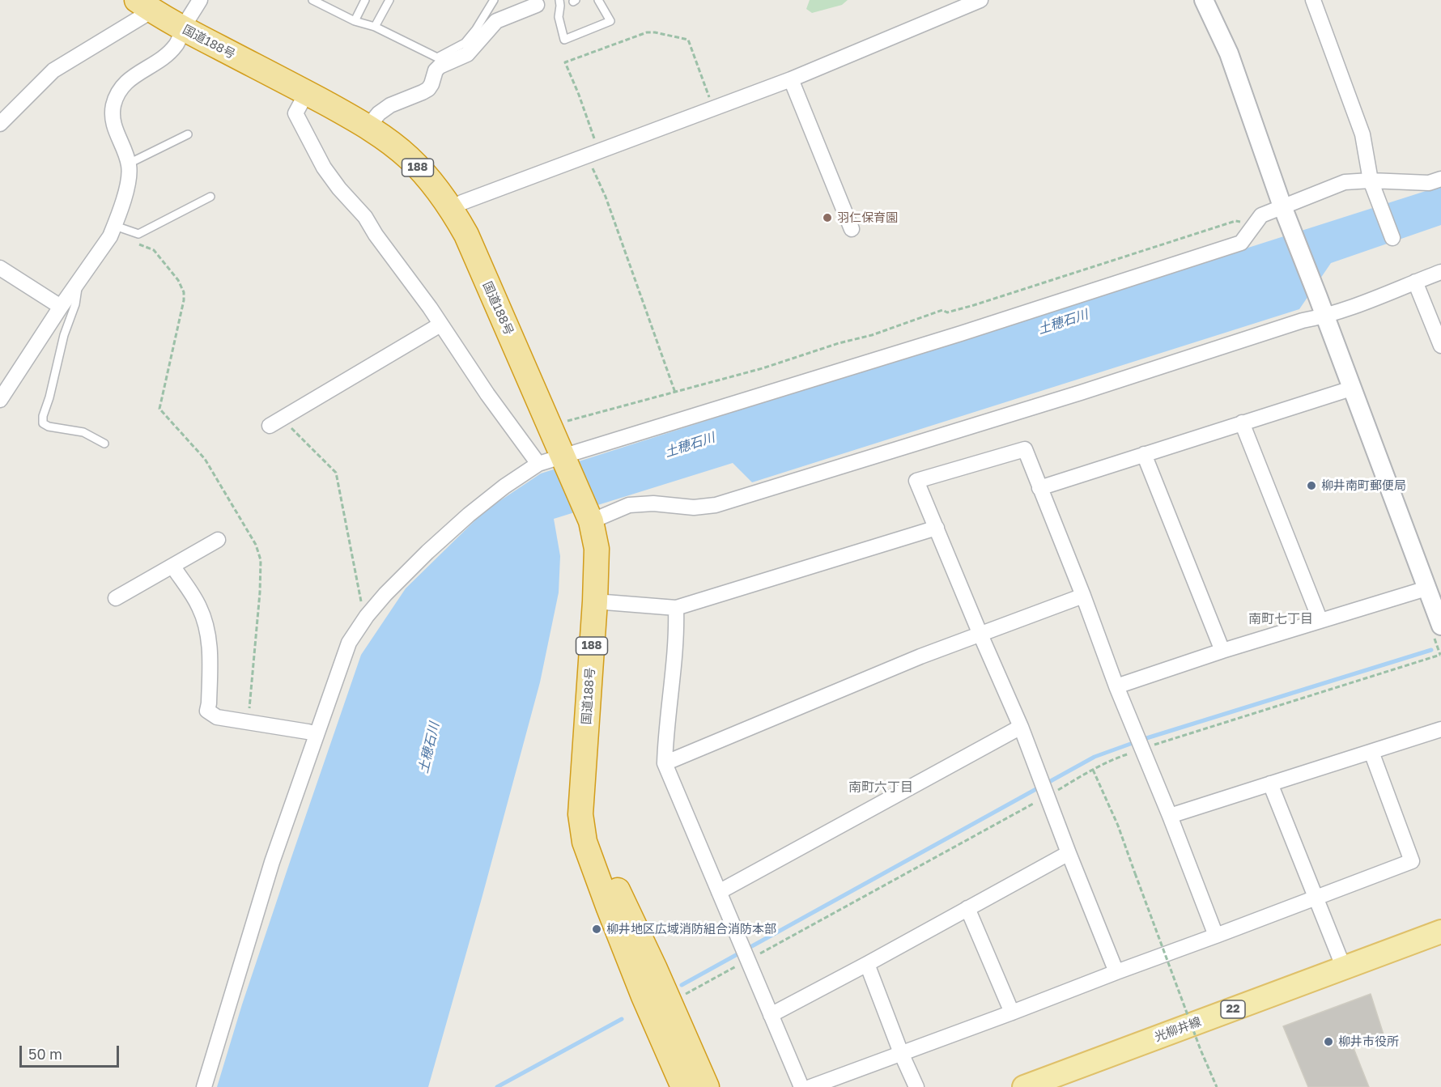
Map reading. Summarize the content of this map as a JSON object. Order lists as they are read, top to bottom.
{
  "streets": {
    "highway": ["国道188号", "188"],
    "main road": ["22", "光柳井線"]
  },
  "districts": ["南町七丁目", "南町六丁目"],
  "water": ["土穂石川"],
  "places": [
    "羽仁保育園",
    "柳井南町郵便局",
    "柳井地区広域消防組合消防本部",
    "柳井市役所"
  ],
  "scale_bar": "50 m"
}
